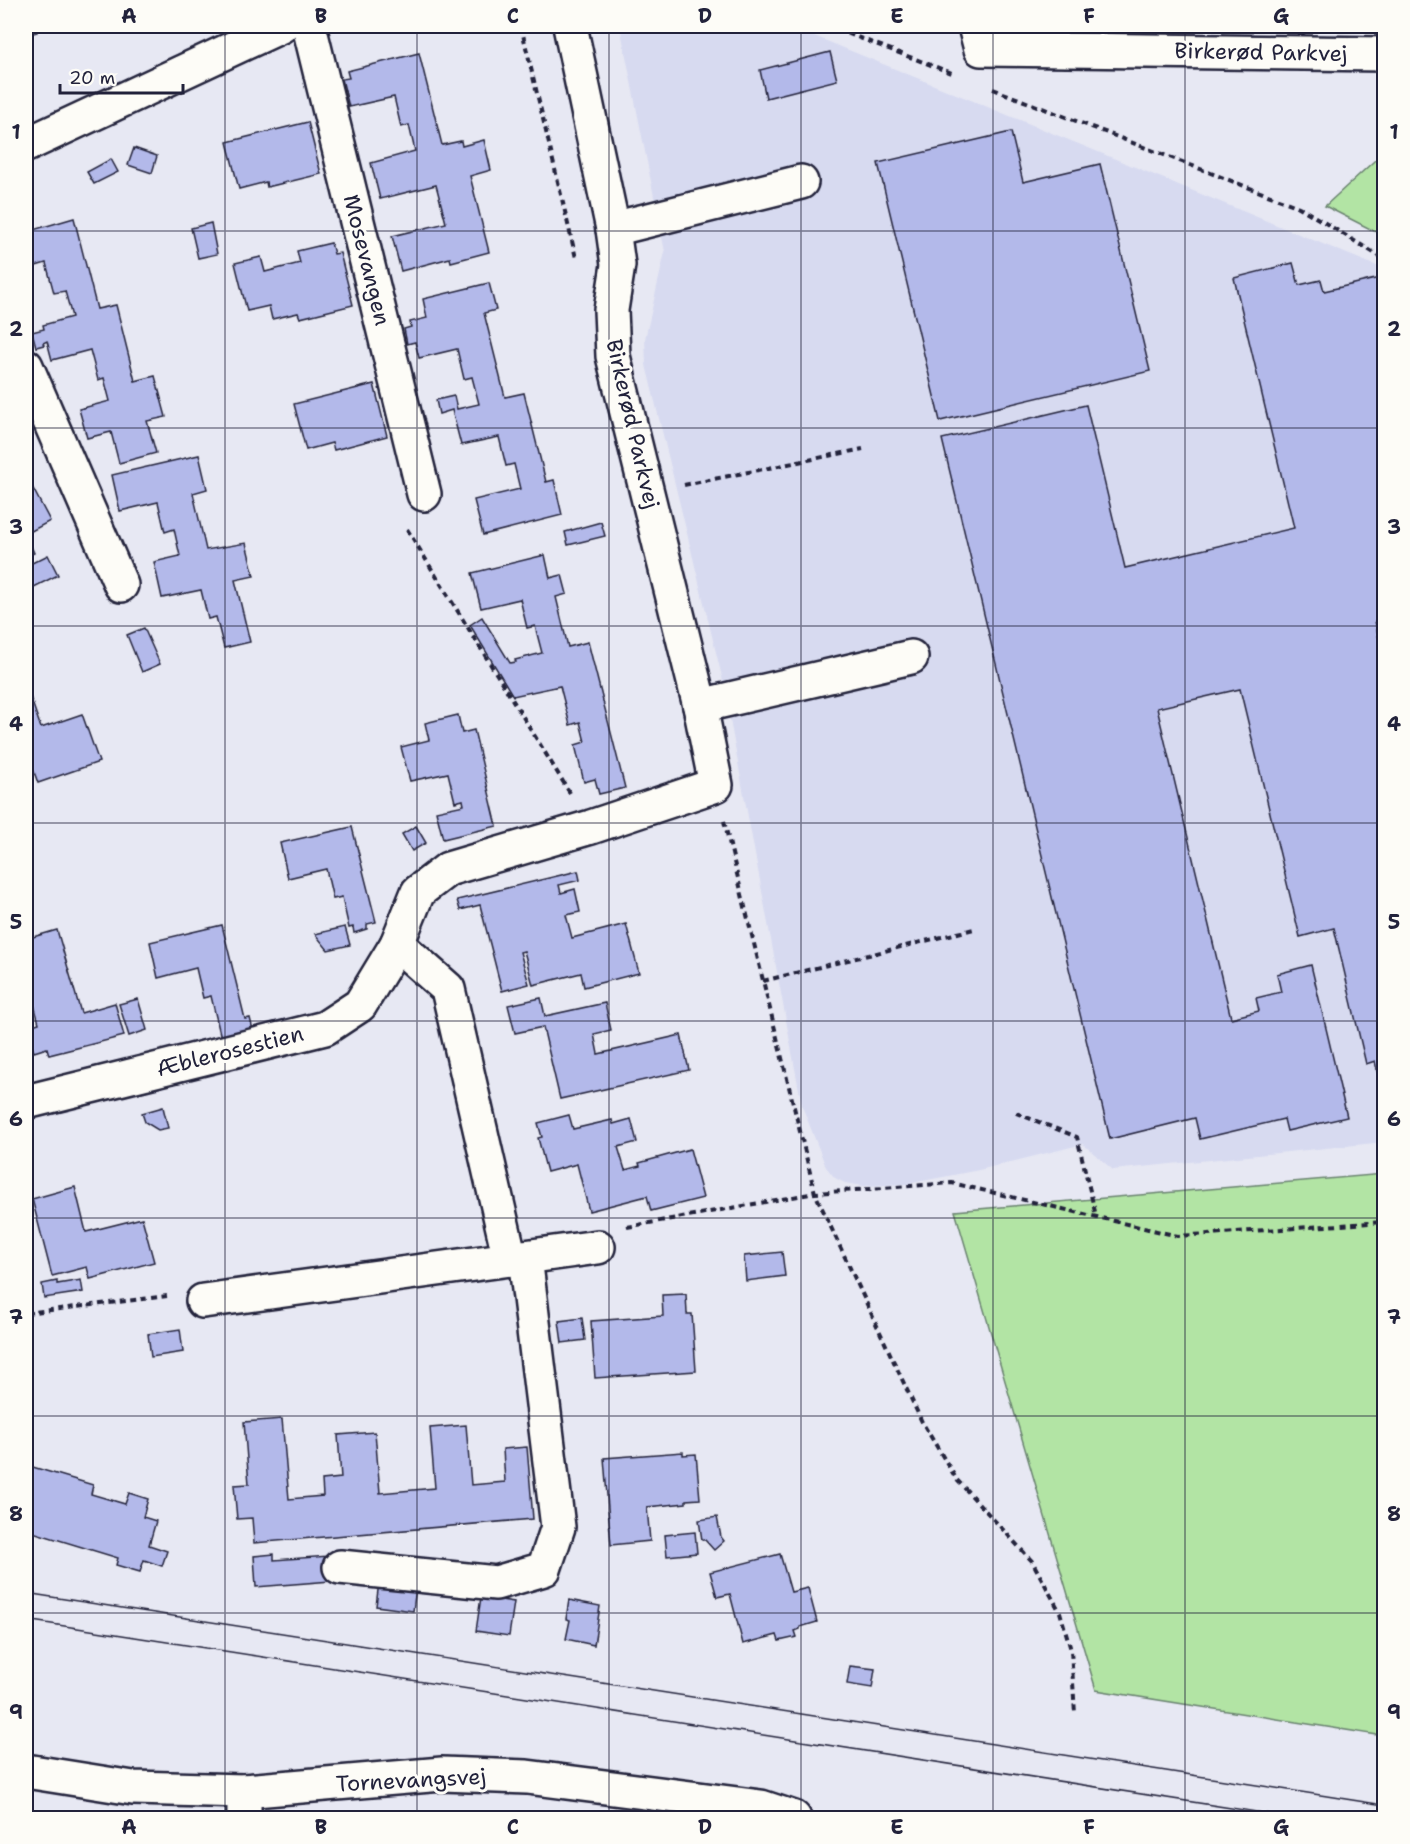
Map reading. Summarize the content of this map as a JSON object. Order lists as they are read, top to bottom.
{
  "streets": {
    "street": [
      "Birkerød Parkvej",
      "Mosevangen",
      "Æblerosestien",
      "Tornevangsvej"
    ]
  },
  "crossings": [
    ["Birkerød Parkvej", "Æblerosestien"]
  ],
  "scale_bar": "20 m",
  "grid": {
    "columns": [
      "A",
      "B",
      "C",
      "D",
      "E",
      "F",
      "G"
    ],
    "rows": [
      "1",
      "2",
      "3",
      "4",
      "5",
      "6",
      "7",
      "8",
      "9"
    ]
  }
}
